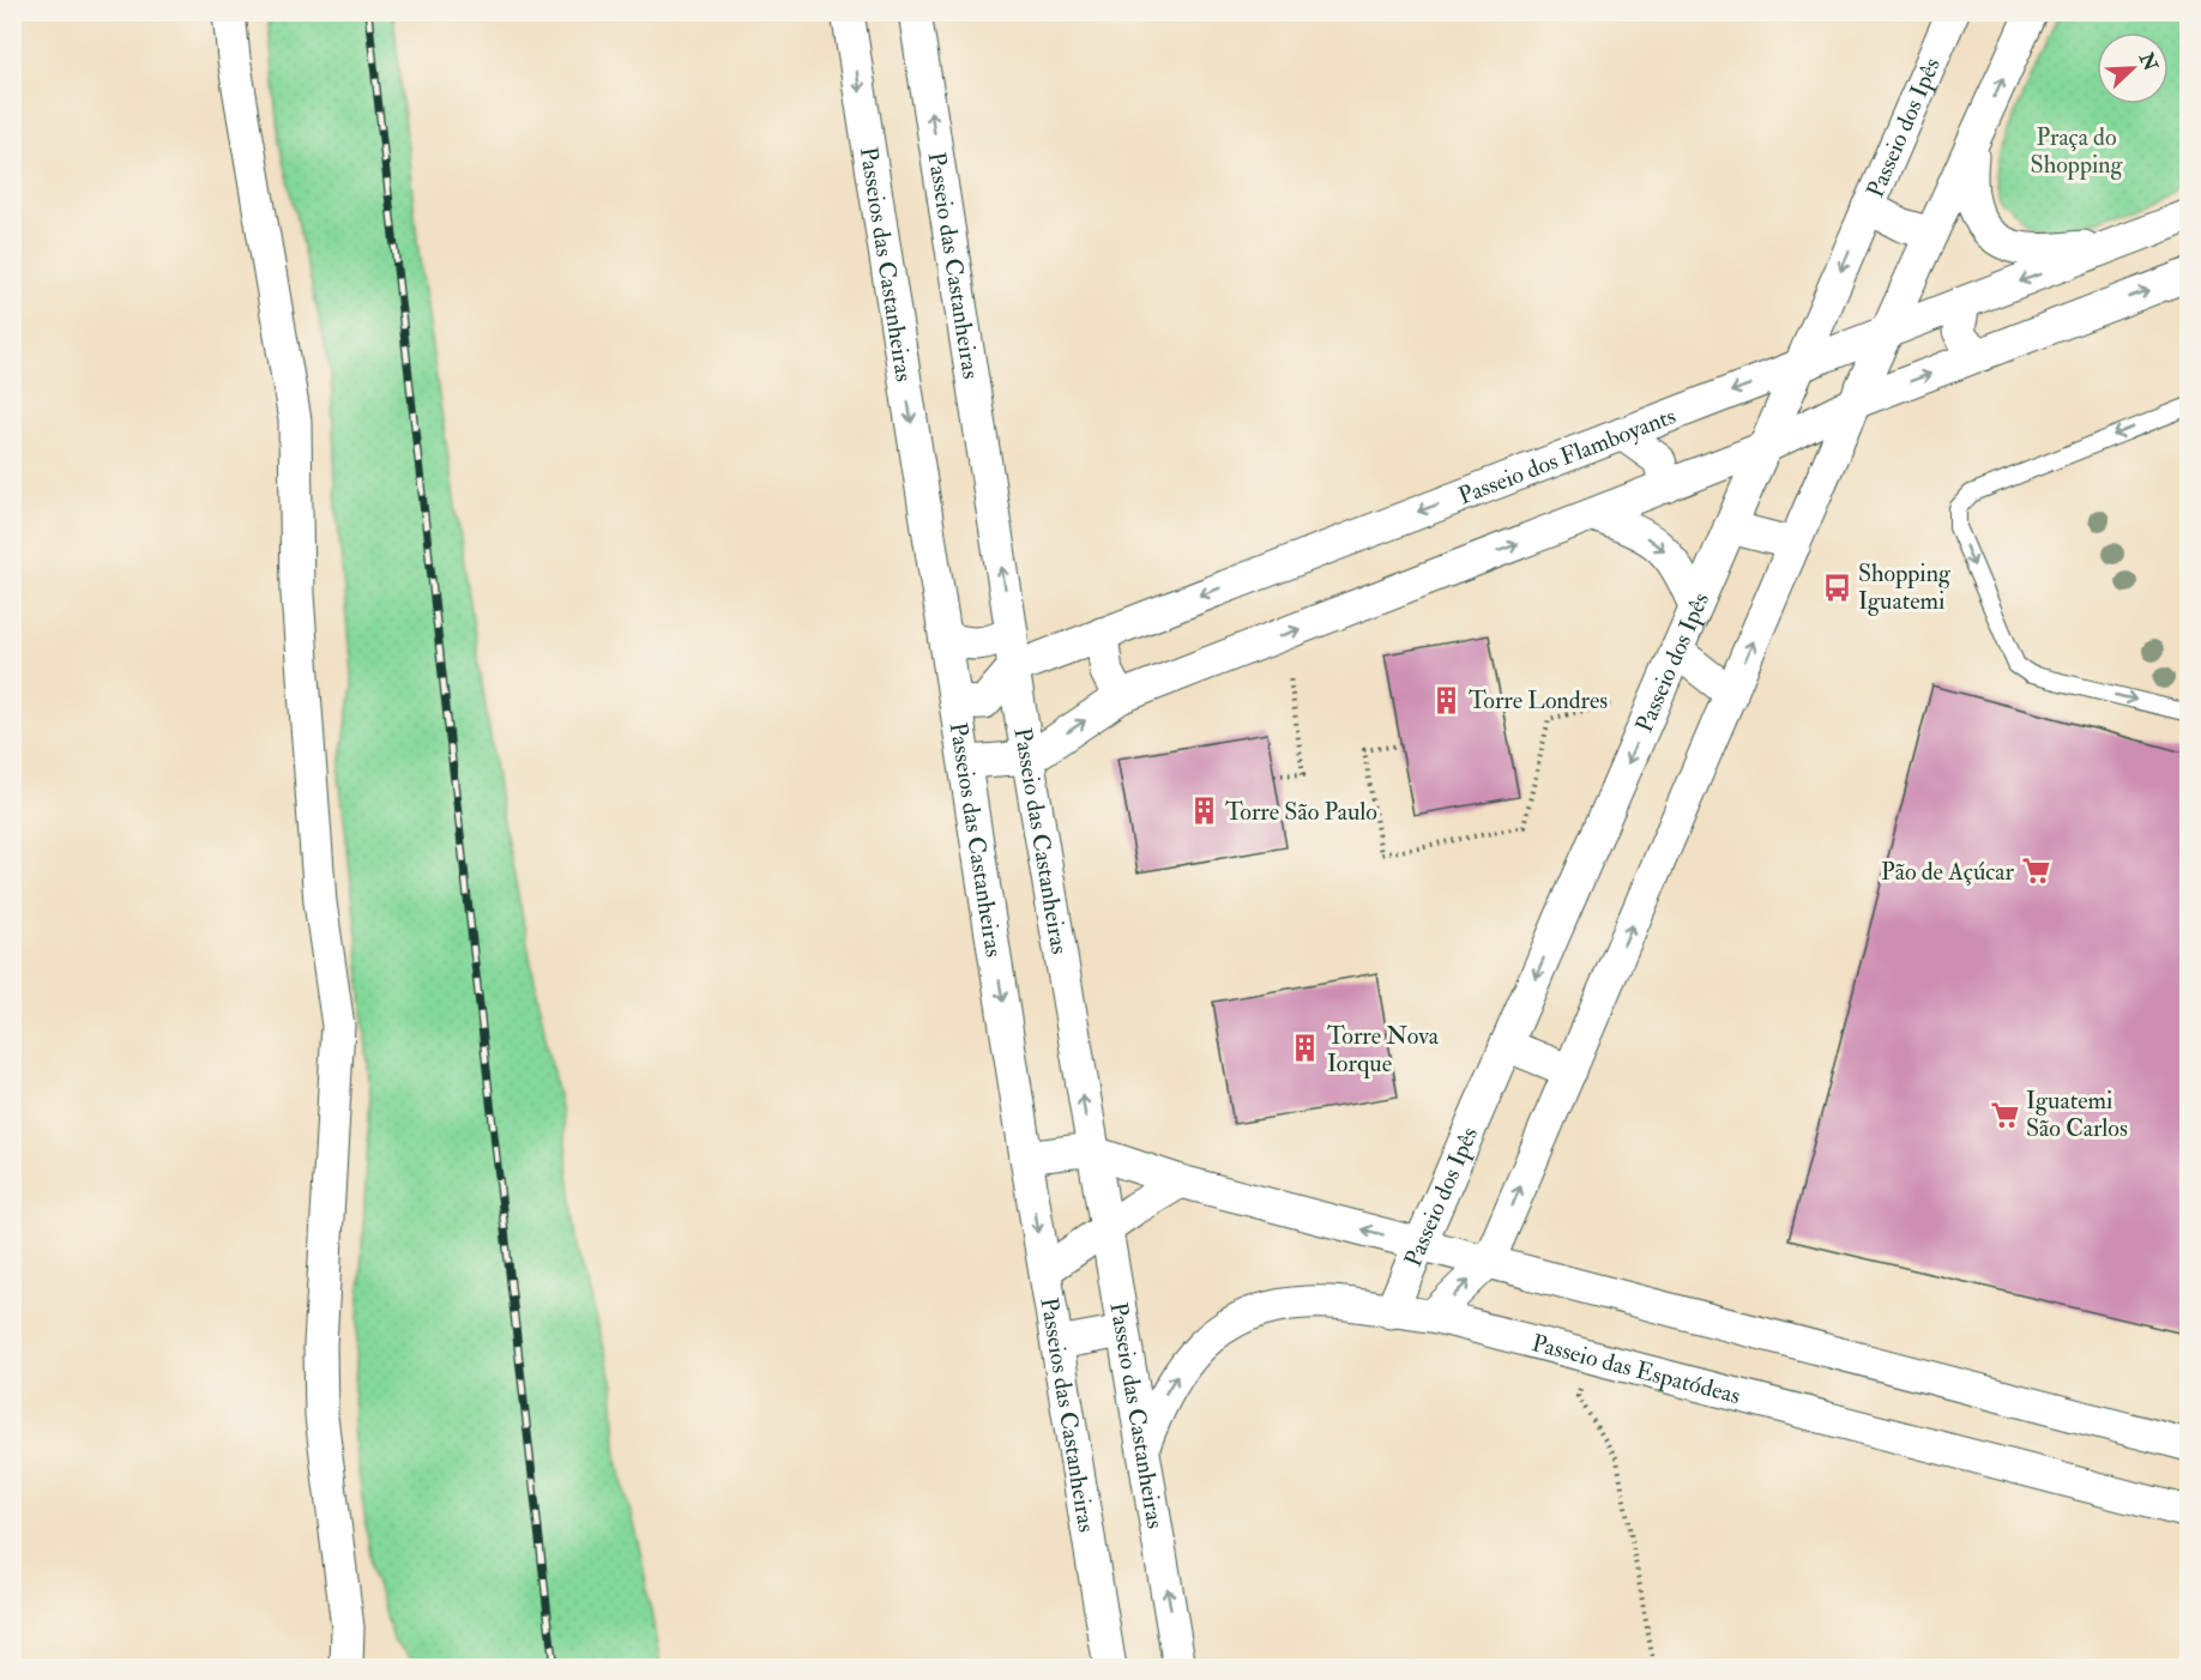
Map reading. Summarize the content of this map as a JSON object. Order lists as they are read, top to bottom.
{
  "streets": {
    "street": [
      "Passeio dos Ipês",
      "Passeios das Castanheiras",
      "Passeio das Castanheiras",
      "Passeio dos Flamboyants",
      "Passeio das Espatódeas"
    ]
  },
  "crossings": [
    ["Passeio dos Ipês", "Passeio dos Flamboyants"],
    ["Passeio dos Ipês", "Passeio das Espatódeas"],
    ["Passeios das Castanheiras", "Passeio dos Flamboyants"],
    ["Passeio das Castanheiras", "Passeio dos Flamboyants"],
    ["Passeio das Castanheiras", "Passeio das Espatódeas"]
  ],
  "one_way": ["Passeios das Castanheiras", "Passeio das Castanheiras"],
  "parks": ["Praça do Shopping"],
  "places": {
    "bus stop": ["Shopping Iguatemi"],
    "building": ["Torre Londres", "Torre São Paulo", "Torre Nova Iorque"],
    "supermarket": ["Pão de Açúcar", "Iguatemi São Carlos"]
  },
  "north": "top right"
}
